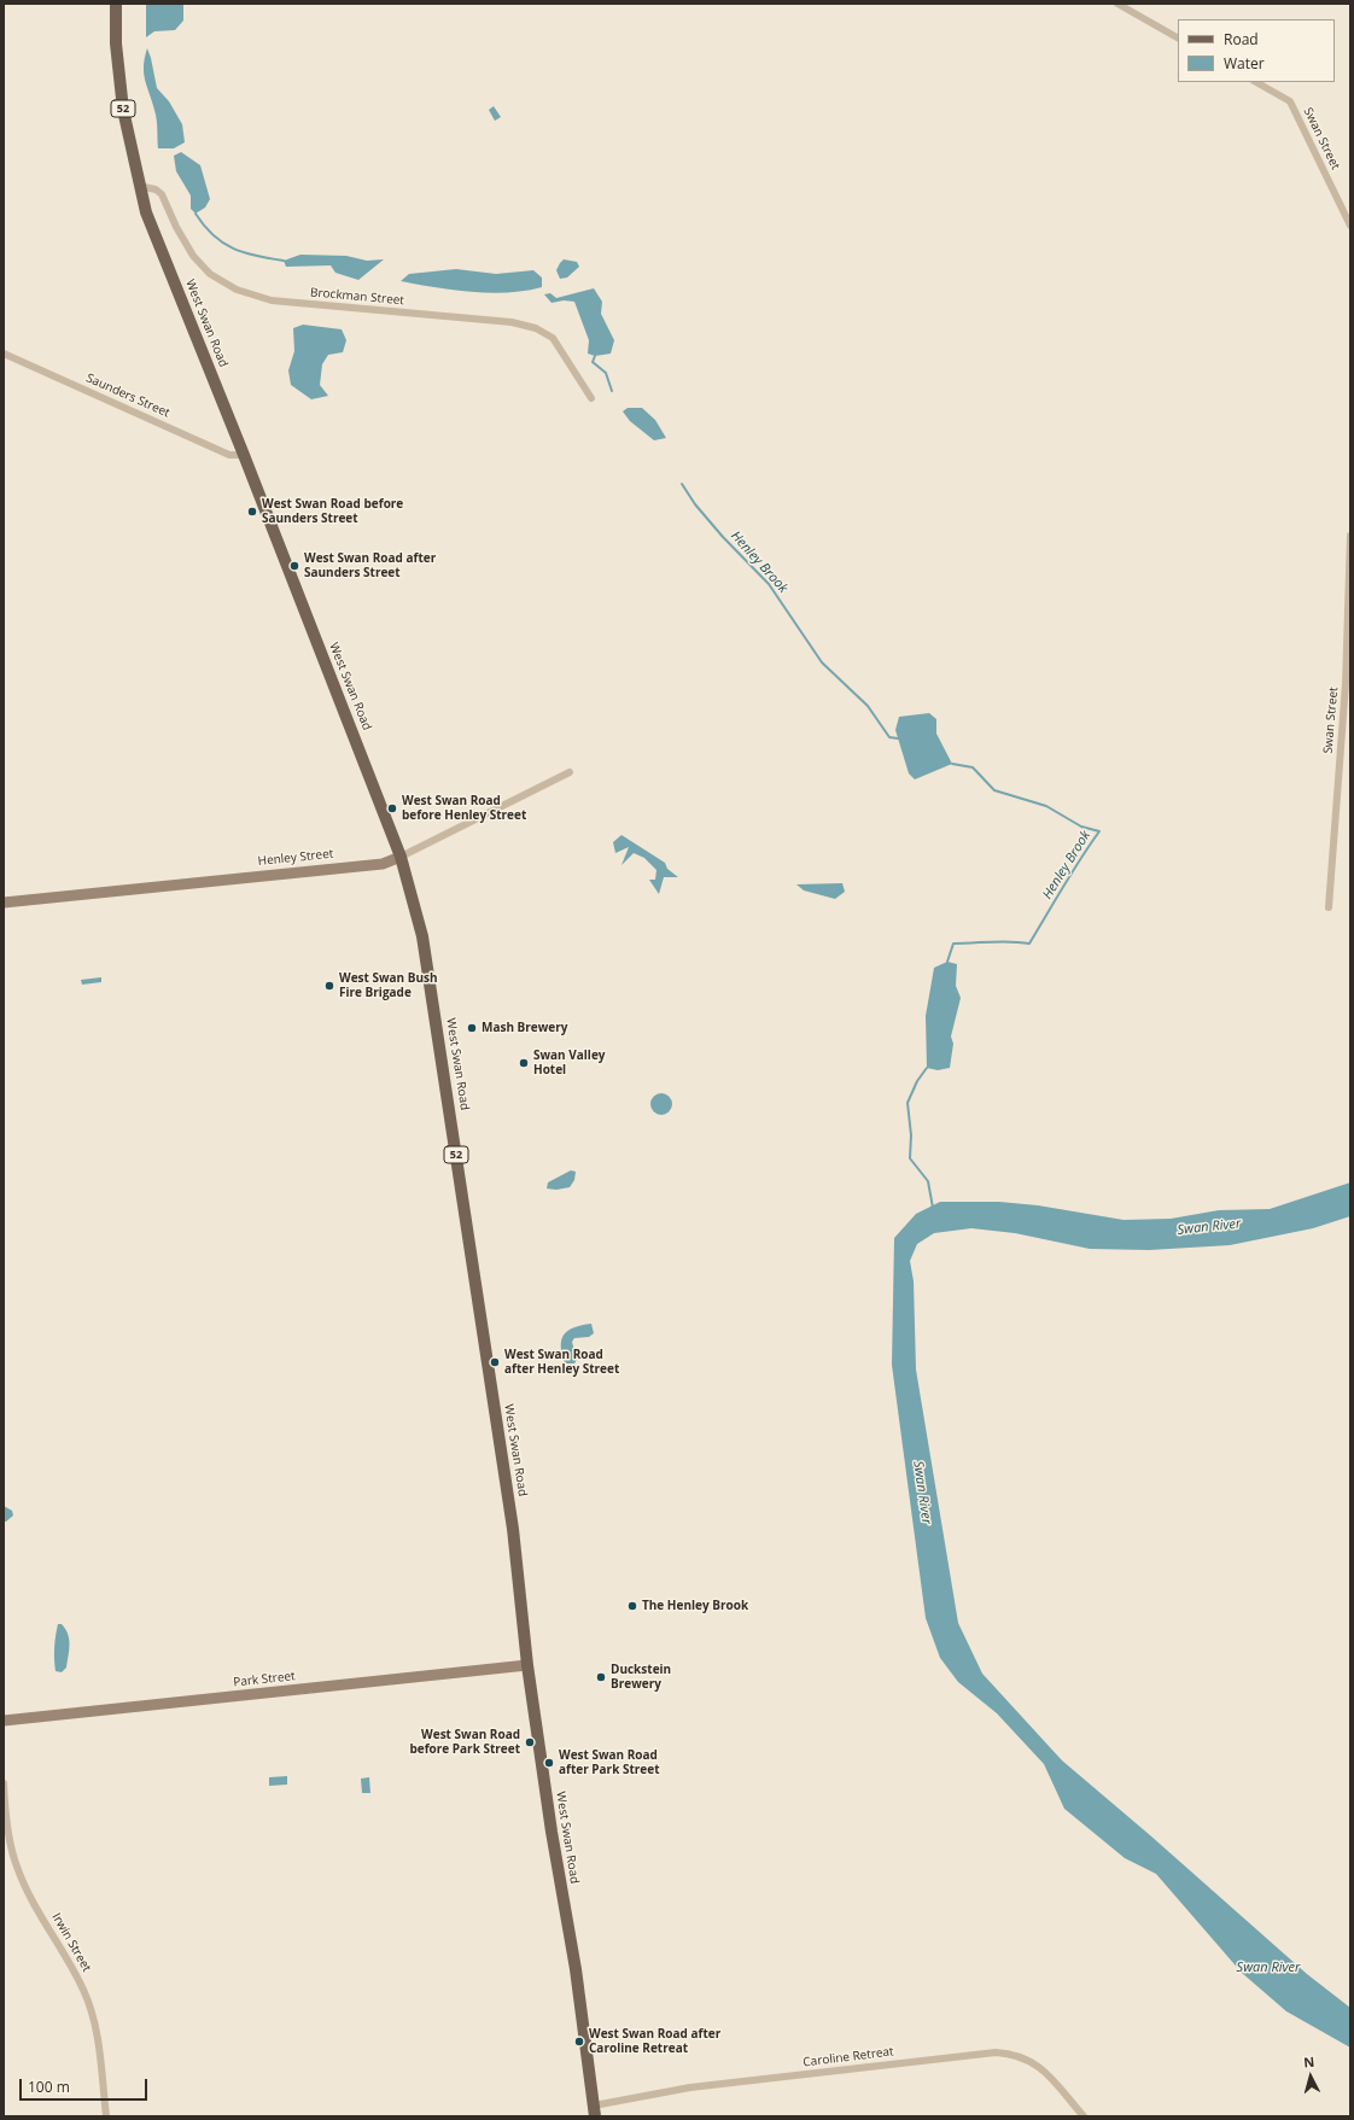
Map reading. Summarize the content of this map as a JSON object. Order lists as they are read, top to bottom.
{
  "streets": {
    "main road": ["52", "West Swan Road"],
    "street": [
      "Swan Street",
      "Brockman Street",
      "Saunders Street",
      "Henley Street",
      "Park Street",
      "Irwin Street",
      "Caroline Retreat"
    ]
  },
  "crossings": [
    ["Brockman Street", "West Swan Road"],
    ["West Swan Road", "Saunders Street"],
    ["West Swan Road", "Henley Street"],
    ["West Swan Road", "Park Street"],
    ["West Swan Road", "Caroline Retreat"]
  ],
  "water": ["Henley Brook", "Swan River"],
  "places": [
    "West Swan Road before Saunders Street",
    "West Swan Road after Saunders Street",
    "West Swan Road before Henley Street",
    "West Swan Bush Fire Brigade",
    "Mash Brewery",
    "Swan Valley Hotel",
    "West Swan Road after Henley Street",
    "The Henley Brook",
    "Duckstein Brewery",
    "West Swan Road before Park Street",
    "West Swan Road after Park Street",
    "West Swan Road after Caroline Retreat"
  ],
  "legend": ["Road", "Water"],
  "scale_bar": "100 m",
  "north": "top"
}
